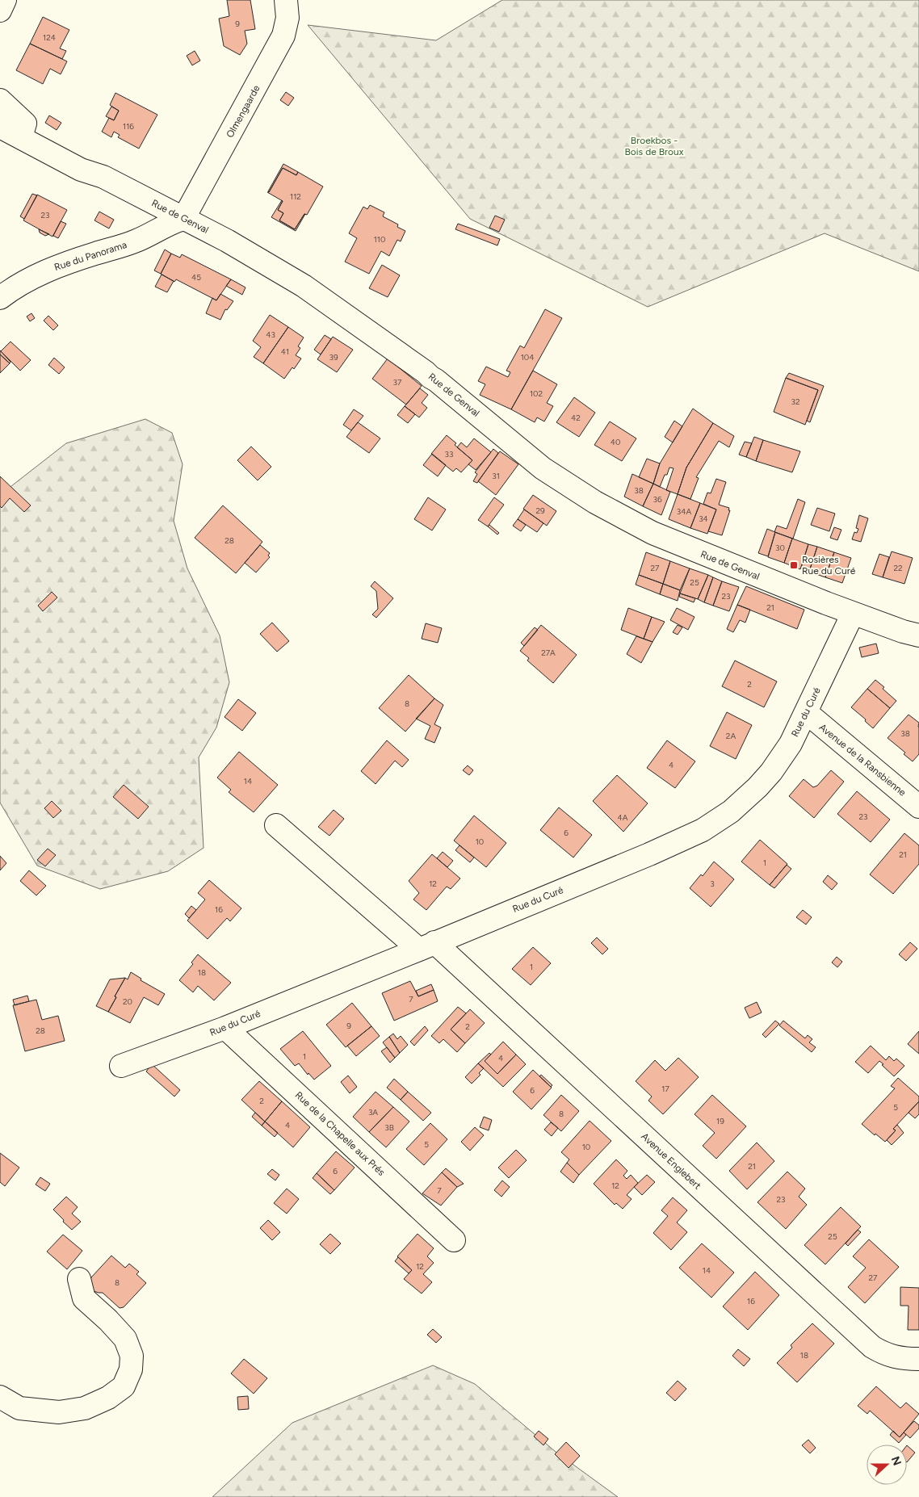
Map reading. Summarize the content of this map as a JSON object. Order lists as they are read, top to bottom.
{
  "streets": {
    "street": [
      "Olmengaarde",
      "Rue de Genval",
      "Rue du Panorama",
      "Rue du Curé",
      "Avenue de la Ransbienne",
      "Rue de la Chapelle aux Prés",
      "Avenue Englebert"
    ]
  },
  "crossings": [
    ["Olmengaarde", "Rue de Genval"],
    ["Olmengaarde", "Rue du Panorama"],
    ["Rue de Genval", "Rue du Panorama"],
    ["Rue de Genval", "Rue du Curé"],
    ["Rue du Curé", "Avenue de la Ransbienne"],
    ["Rue du Curé", "Rue de la Chapelle aux Prés"],
    ["Rue du Curé", "Avenue Englebert"]
  ],
  "parks": ["Broekbos - Bois de Broux"],
  "places": {
    "transit": ["Rosières Rue du Curé"]
  },
  "house_numbers": [
    "9",
    "124",
    "116",
    "112",
    "23",
    "110",
    "45",
    "43",
    "41",
    "39",
    "104",
    "37",
    "102",
    "32",
    "42",
    "40",
    "33",
    "31",
    "38",
    "36",
    "29",
    "34A",
    "34",
    "28",
    "30",
    "27",
    "22",
    "25",
    "23",
    "21",
    "27A",
    "2",
    "8",
    "38",
    "2A",
    "4",
    "14",
    "23",
    "4A",
    "6",
    "10",
    "21",
    "1",
    "12",
    "3",
    "16",
    "1",
    "18",
    "7",
    "20",
    "9",
    "2",
    "28",
    "1",
    "4",
    "17",
    "6",
    "2",
    "5",
    "3A",
    "8",
    "19",
    "4",
    "3B",
    "5",
    "10",
    "21",
    "6",
    "12",
    "7",
    "23",
    "25",
    "12",
    "14",
    "27",
    "8",
    "16",
    "18"
  ],
  "north": "right"
}
